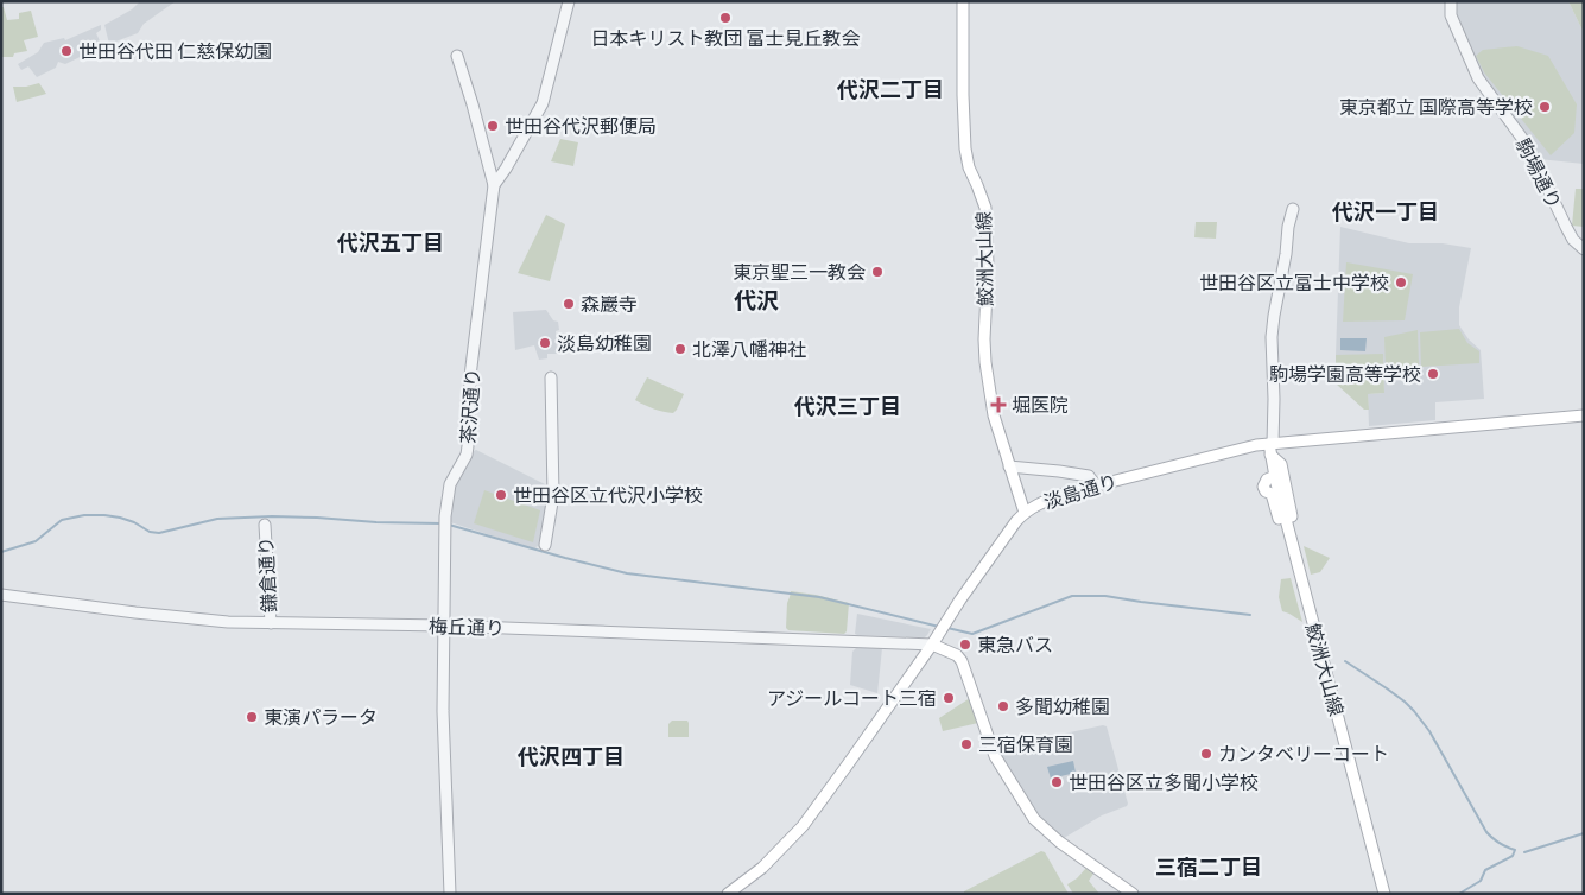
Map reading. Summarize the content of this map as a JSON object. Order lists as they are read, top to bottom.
{
  "streets": {
    "main road": ["鮫洲大山線", "淡島通り"],
    "street": [
      "駒場通り",
      "茶沢通り",
      "鎌倉通り",
      "梅丘通り"
    ]
  },
  "crossings": [
    ["鮫洲大山線", "淡島通り"],
    ["茶沢通り", "梅丘通り"],
    ["淡島通り", "梅丘通り"],
    ["鎌倉通り", "梅丘通り"]
  ],
  "districts": [
    "代沢二丁目",
    "代沢一丁目",
    "代沢五丁目",
    "代沢",
    "代沢三丁目",
    "代沢四丁目",
    "三宿二丁目"
  ],
  "places": {
    "other": [
      "日本キリスト教団 富士見丘教会",
      "世田谷代田 仁慈保幼園",
      "東京都立 国際高等学校",
      "世田谷代沢郵便局",
      "東京聖三一教会",
      "世田谷区立富士中学校",
      "森巖寺",
      "淡島幼稚園",
      "北澤八幡神社",
      "駒場学園高等学校",
      "世田谷区立代沢小学校",
      "東急バス",
      "アジールコート三宿",
      "多聞幼稚園",
      "東演パラータ",
      "三宿保育園",
      "カンタベリーコート",
      "世田谷区立多聞小学校"
    ],
    "health": ["堀医院"]
  }
}
